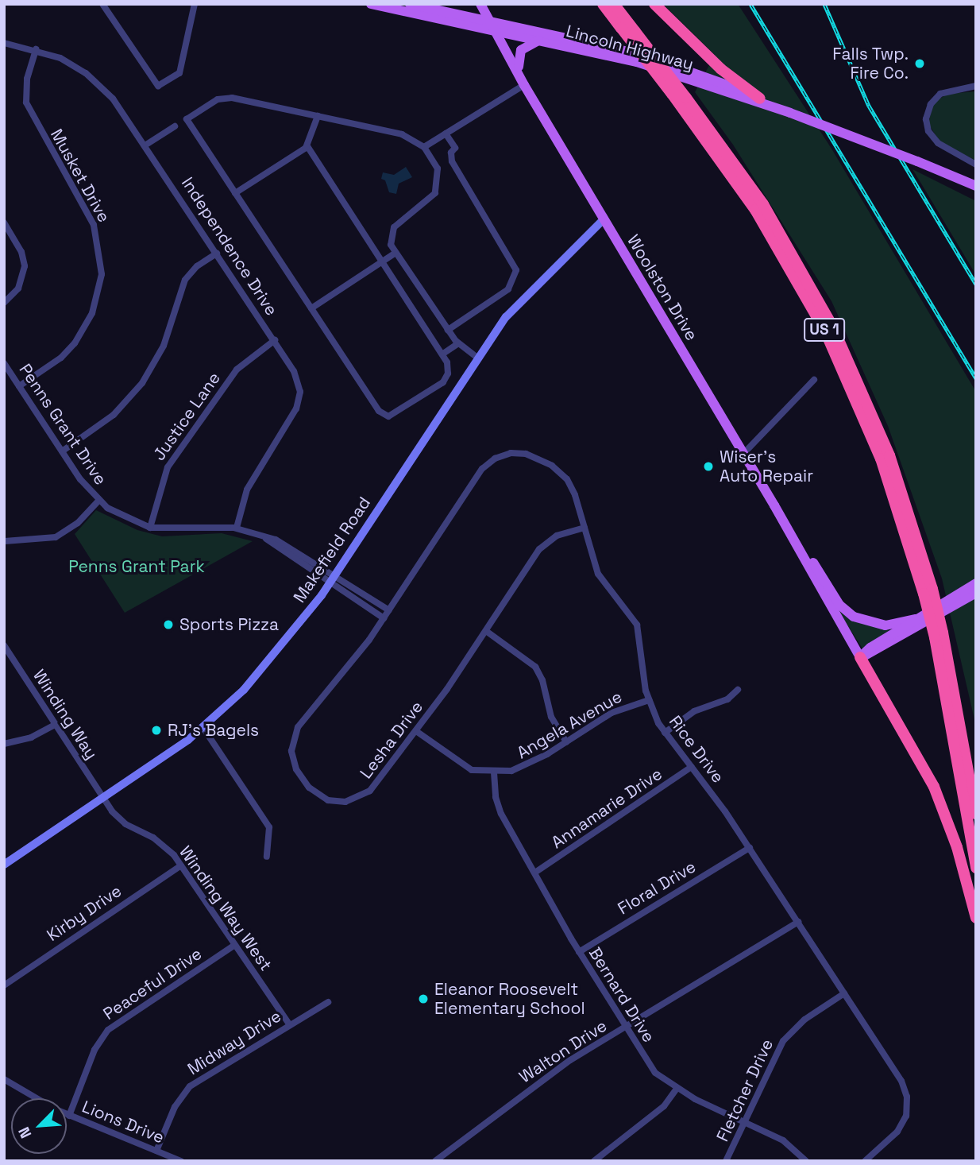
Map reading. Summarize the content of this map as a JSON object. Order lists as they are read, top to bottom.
{
  "streets": {
    "highway": ["US 1"],
    "main road": ["Lincoln Highway", "Woolston Drive"],
    "street": [
      "Musket Drive",
      "Independence Drive",
      "Justice Lane",
      "Penns Grant Drive",
      "Makefield Road",
      "Winding Way",
      "Angela Avenue",
      "Lesha Drive",
      "Rice Drive",
      "Annamarie Drive",
      "Floral Drive",
      "Winding Way West",
      "Kirby Drive",
      "Peaceful Drive",
      "Bernard Drive",
      "Midway Drive",
      "Walton Drive",
      "Fletcher Drive",
      "Lions Drive"
    ]
  },
  "crossings": [
    ["Lincoln Highway", "Woolston Drive"],
    ["Musket Drive", "Independence Drive"],
    ["Musket Drive", "Penns Grant Drive"],
    ["Independence Drive", "Justice Lane"],
    ["Independence Drive", "Penns Grant Drive"],
    ["Woolston Drive", "Makefield Road"],
    ["Justice Lane", "Penns Grant Drive"],
    ["Penns Grant Drive", "Makefield Road"],
    ["Makefield Road", "Winding Way"],
    ["Makefield Road", "Winding Way West"],
    ["Winding Way", "Winding Way West"],
    ["Angela Avenue", "Lesha Drive"],
    ["Angela Avenue", "Rice Drive"],
    ["Angela Avenue", "Bernard Drive"],
    ["Lesha Drive", "Rice Drive"],
    ["Rice Drive", "Annamarie Drive"],
    ["Rice Drive", "Floral Drive"],
    ["Rice Drive", "Walton Drive"],
    ["Rice Drive", "Fletcher Drive"],
    ["Annamarie Drive", "Bernard Drive"],
    ["Floral Drive", "Bernard Drive"],
    ["Winding Way West", "Kirby Drive"],
    ["Winding Way West", "Peaceful Drive"],
    ["Winding Way West", "Midway Drive"],
    ["Peaceful Drive", "Lions Drive"],
    ["Bernard Drive", "Walton Drive"],
    ["Bernard Drive", "Fletcher Drive"],
    ["Midway Drive", "Lions Drive"]
  ],
  "parks": ["Penns Grant Park"],
  "places": [
    "Falls Twp. Fire Co.",
    "Wiser's Auto Repair",
    "Sports Pizza",
    "RJ's Bagels",
    "Eleanor Roosevelt Elementary School"
  ],
  "north": "bottom left"
}
